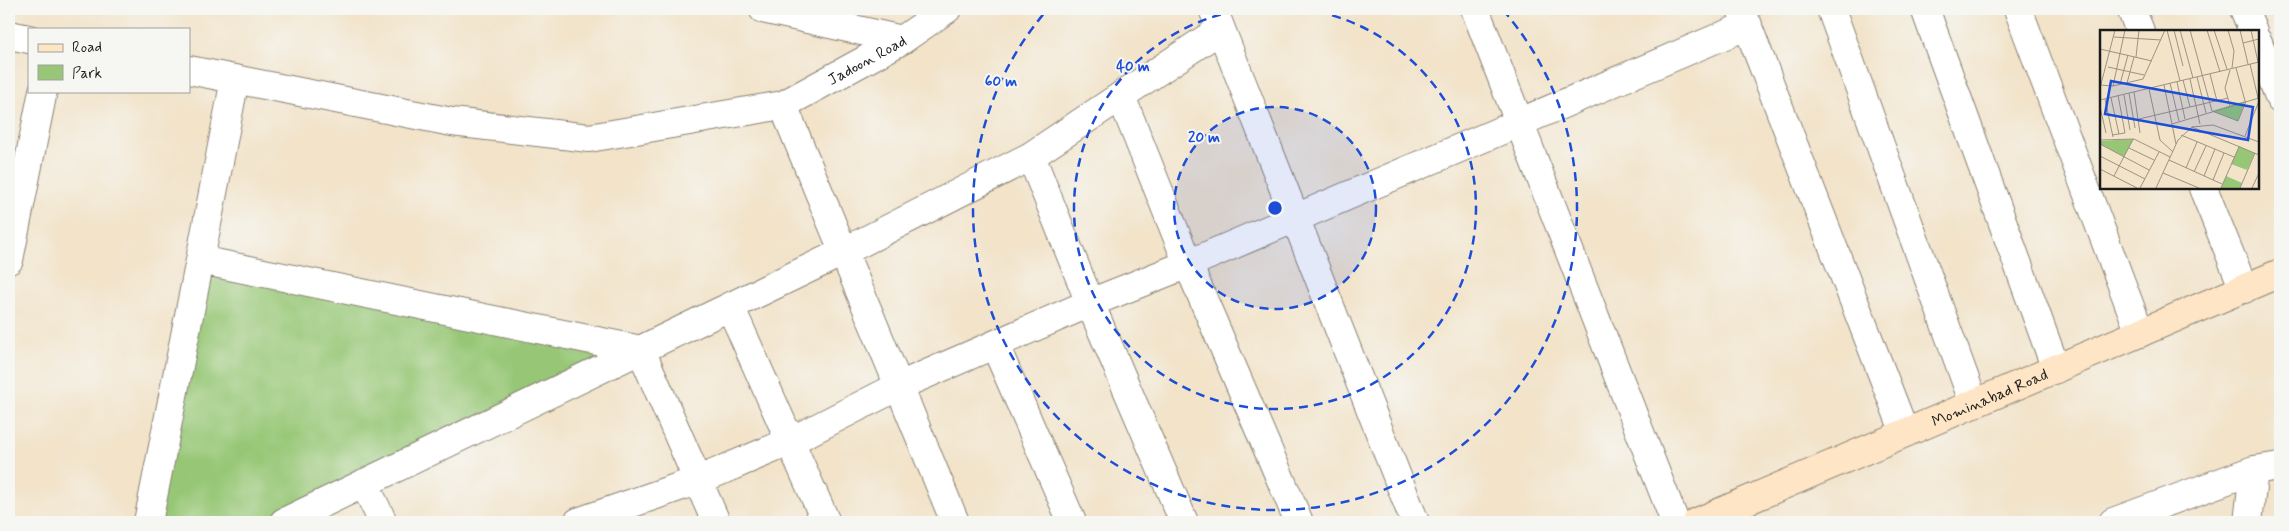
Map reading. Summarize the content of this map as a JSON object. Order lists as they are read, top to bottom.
{
  "streets": {
    "main road": ["Mominabad Road"],
    "street": ["Jadoon Road"]
  },
  "legend": ["Road", "Park"],
  "rings": ["40 m", "60 m", "20 m"]
}
